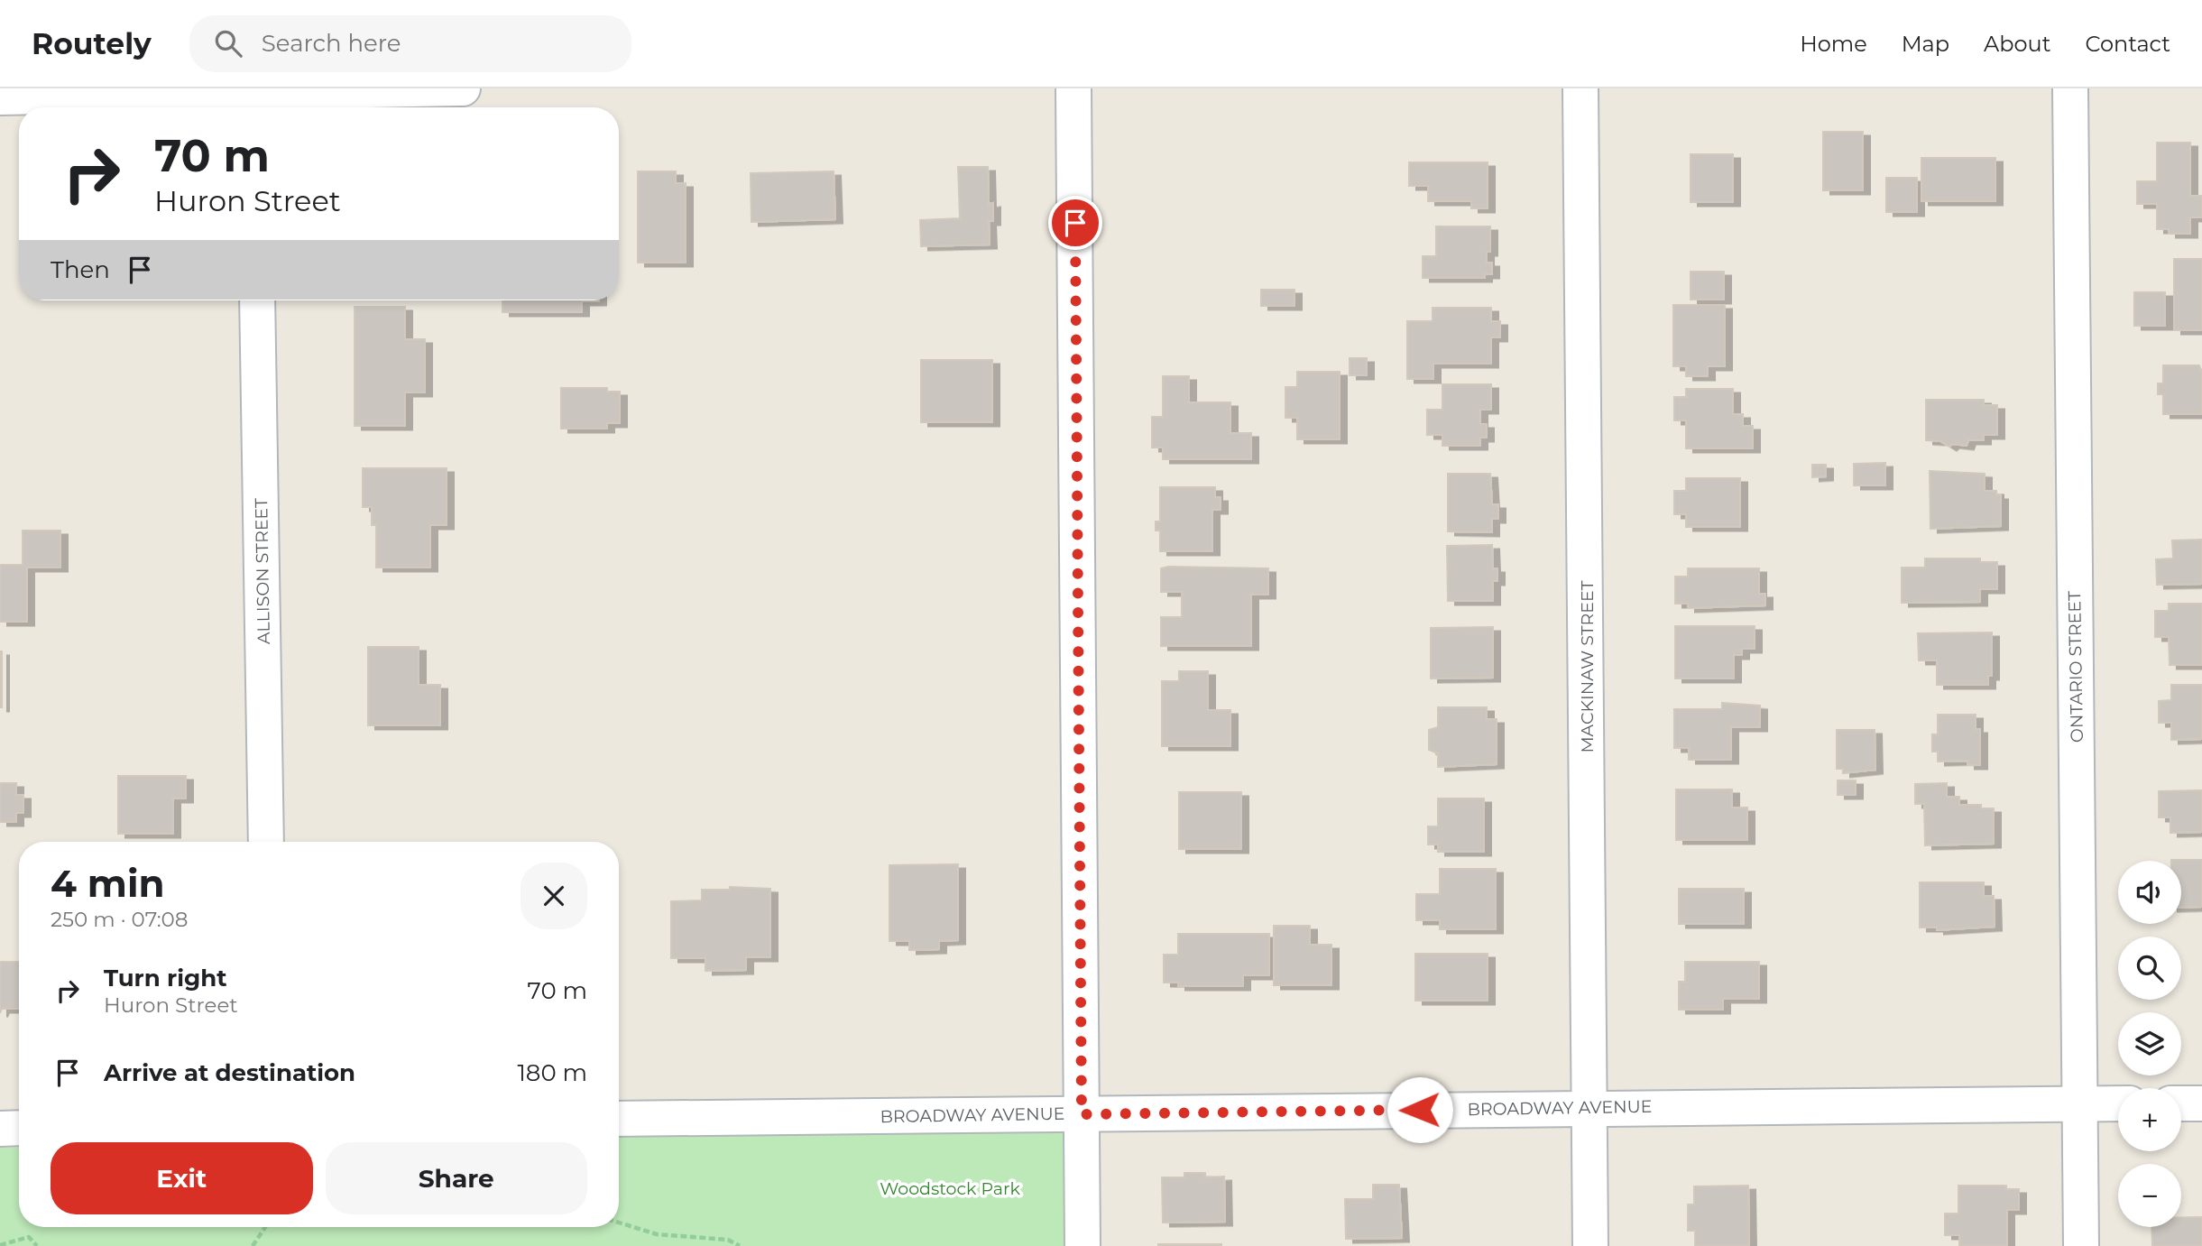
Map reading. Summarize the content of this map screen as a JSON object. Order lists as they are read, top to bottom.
{
  "streets": {
    "street": [
      "ALLISON STREET",
      "MACKINAW STREET",
      "ONTARIO STREET",
      "BROADWAY AVENUE"
    ]
  },
  "crossings": [
    ["MACKINAW STREET", "BROADWAY AVENUE"],
    ["ONTARIO STREET", "BROADWAY AVENUE"]
  ],
  "parks": ["Woodstock Park"],
  "page": {
    "header": "Routely",
    "search": "Search here",
    "nav": [
      "Home",
      "Map",
      "About",
      "Contact"
    ],
    "turn": ["70 m", "Huron Street"],
    "then": "Then",
    "heading": ["4 min", "250 m · 07:08"],
    "map_buttons": ["+", "−"],
    "list": [
      {
        "name": "Turn right",
        "note": "Huron Street",
        "value": "70 m"
      },
      {
        "name": "Arrive at destination",
        "value": "180 m"
      }
    ],
    "buttons": ["Exit", "Share"]
  }
}
